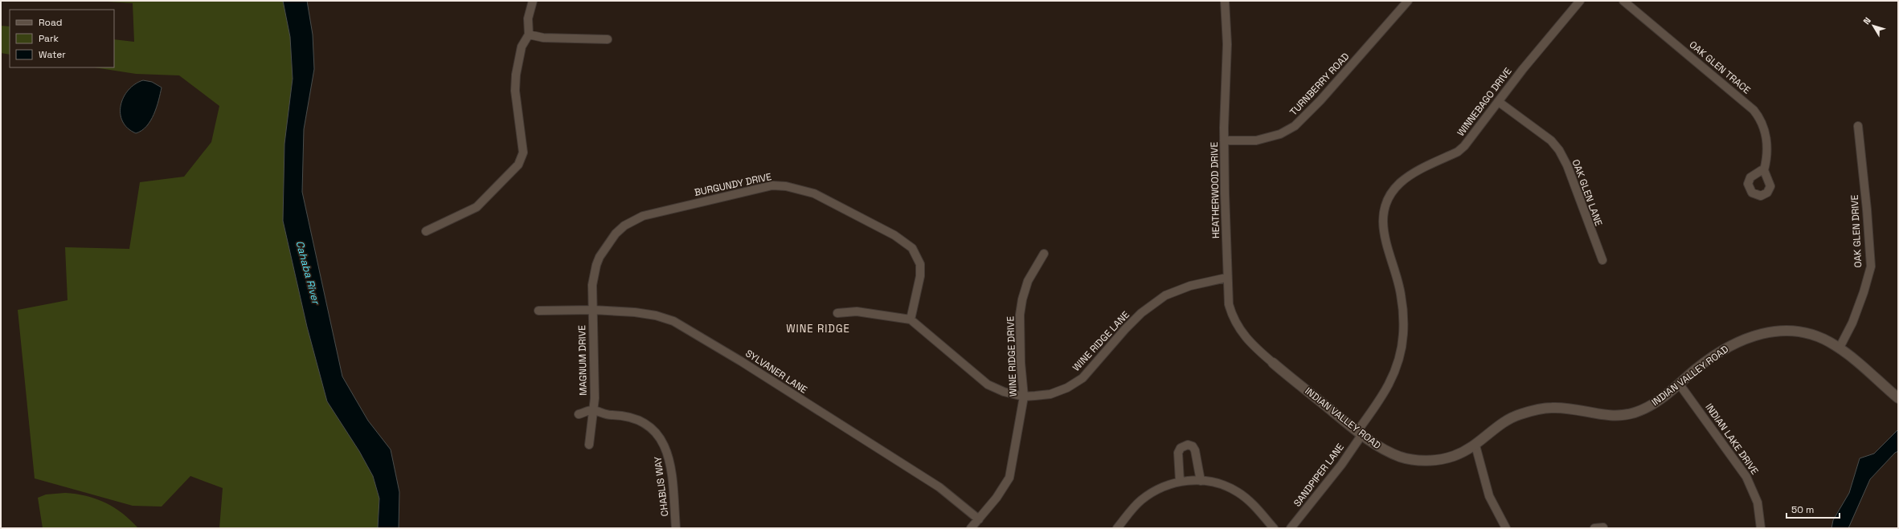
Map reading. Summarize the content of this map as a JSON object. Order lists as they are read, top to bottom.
{
  "streets": {
    "street": [
      "OAK GLEN TRACE",
      "TURNBERRY ROAD",
      "WINNEBAGO DRIVE",
      "BURGUNDY DRIVE",
      "HEATHERWOOD DRIVE",
      "OAK GLEN LANE",
      "OAK GLEN DRIVE",
      "WINE RIDGE LANE",
      "WINE RIDGE DRIVE",
      "MAGNUM DRIVE",
      "SYLVANER LANE",
      "INDIAN VALLEY ROAD",
      "INDIAN LAKE DRIVE",
      "SANDPIPER LANE",
      "CHABLIS WAY"
    ]
  },
  "crossings": [
    ["TURNBERRY ROAD", "HEATHERWOOD DRIVE"],
    ["WINNEBAGO DRIVE", "OAK GLEN LANE"],
    ["WINNEBAGO DRIVE", "INDIAN VALLEY ROAD"],
    ["WINNEBAGO DRIVE", "SANDPIPER LANE"],
    ["BURGUNDY DRIVE", "WINE RIDGE LANE"],
    ["BURGUNDY DRIVE", "MAGNUM DRIVE"],
    ["BURGUNDY DRIVE", "SYLVANER LANE"],
    ["HEATHERWOOD DRIVE", "WINE RIDGE LANE"],
    ["HEATHERWOOD DRIVE", "INDIAN VALLEY ROAD"],
    ["OAK GLEN DRIVE", "INDIAN VALLEY ROAD"],
    ["WINE RIDGE LANE", "WINE RIDGE DRIVE"],
    ["WINE RIDGE DRIVE", "SYLVANER LANE"],
    ["MAGNUM DRIVE", "SYLVANER LANE"],
    ["MAGNUM DRIVE", "CHABLIS WAY"],
    ["INDIAN VALLEY ROAD", "INDIAN LAKE DRIVE"],
    ["INDIAN VALLEY ROAD", "SANDPIPER LANE"]
  ],
  "districts": ["WINE RIDGE"],
  "water": ["Cahaba River"],
  "legend": ["Road", "Park", "Water"],
  "scale_bar": "50 m",
  "north": "top left"
}
